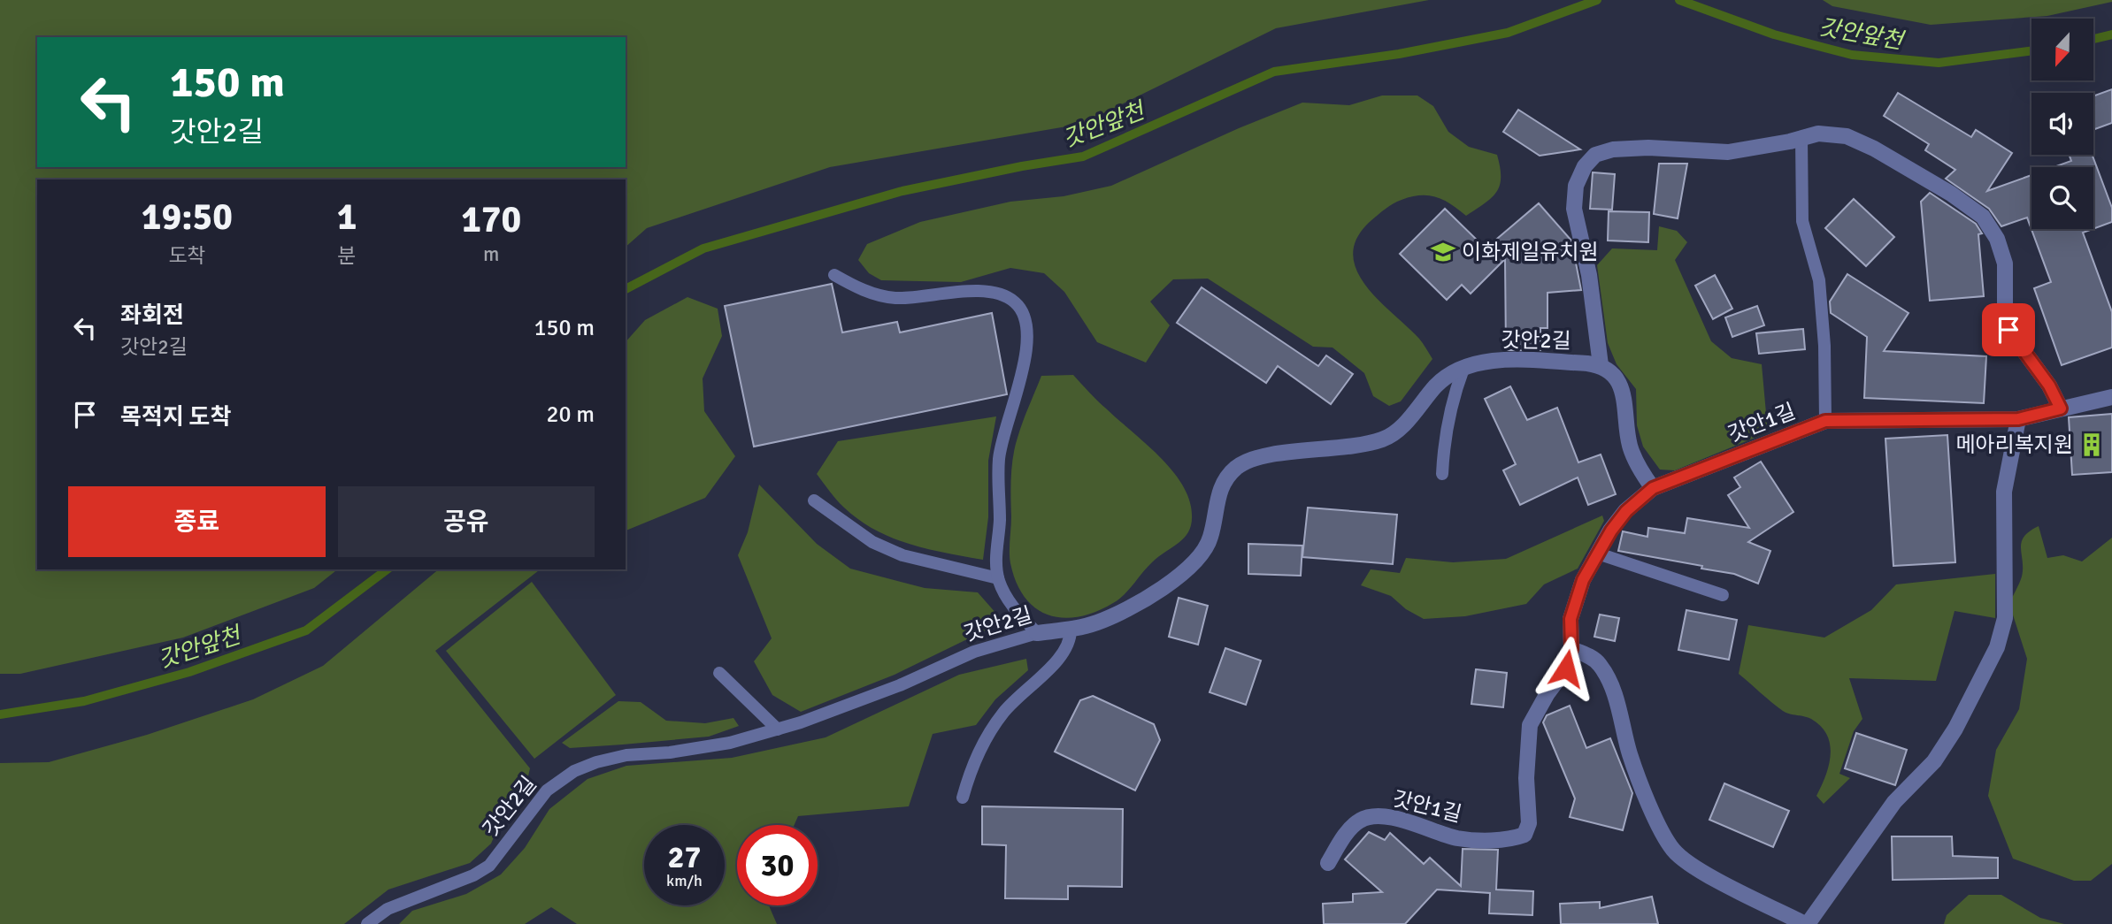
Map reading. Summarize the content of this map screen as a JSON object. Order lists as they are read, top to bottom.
{
  "streets": {
    "street": ["갓안2길", "갓안1길"]
  },
  "crossings": [
    ["갓안2길", "갓안1길"]
  ],
  "water": ["갓안앞천"],
  "places": {
    "school or university": ["이화제일유치원"],
    "building": ["메아리복지원"]
  },
  "north": "bottom",
  "page": {
    "turn": ["150 m", "갓안2길"],
    "eta": [
      "19:50",
      "도착",
      "1",
      "분",
      "170",
      "m"
    ],
    "list": [
      {
        "name": "좌회전",
        "note": "갓안2길",
        "value": "150 m"
      },
      {
        "name": "목적지 도착",
        "value": "20 m"
      }
    ],
    "buttons": ["종료", "공유"],
    "speed": "27 km/h",
    "limit": "30"
  }
}
